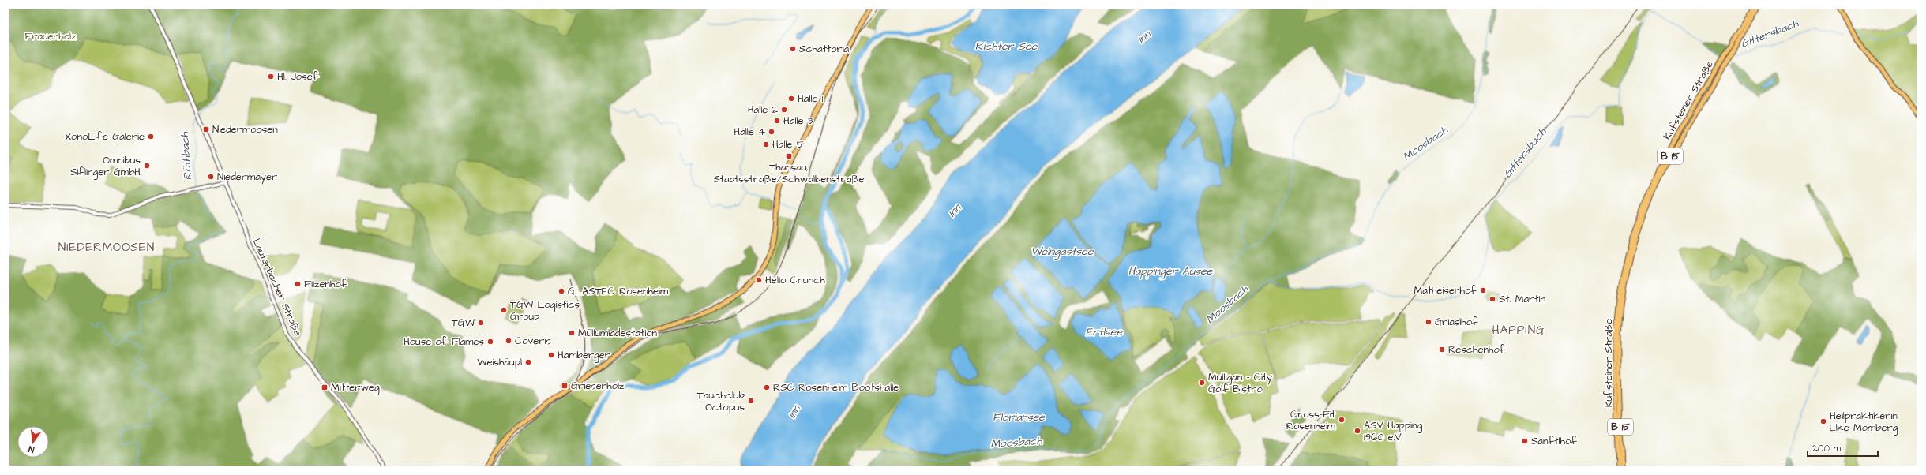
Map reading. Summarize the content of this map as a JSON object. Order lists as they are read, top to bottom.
{
  "streets": {
    "main road": ["Kufsteiner Straße", "B 15"],
    "street": ["Lauterbacher Straße"]
  },
  "districts": ["NIEDERMOOSEN", "HAPPING"],
  "water": [
    "Gittersbach",
    "Inn",
    "Richter See",
    "Moosbach",
    "Röthbach",
    "Weingastsee",
    "Happinger Ausee",
    "Ertlsee",
    "Floriansee"
  ],
  "parks": ["Frauenholz"],
  "places": {
    "other": [
      "Schattoria",
      "Hl. Josef",
      "Halle 1",
      "Halle 2",
      "Halle 3",
      "Halle 4",
      "XonoLife Galerie",
      "Halle 5",
      "Omnibus Siflinger GmbH",
      "Niedermayer",
      "Hello Crunch",
      "Filzenhof",
      "Matheisenhof",
      "GLASTEC Rosenheim",
      "St. Martin",
      "TGW Logistics Group",
      "Griaslhof",
      "TGW",
      "Müllumladestation",
      "Coveris",
      "House of Flames",
      "Reschenhof",
      "Hamberger",
      "Weishäupl",
      "Mulligan - City Golf Bistro",
      "RSC Rosenheim Bootshalle",
      "Tauchclub Octopus",
      "Cross-Fit Rosenheim",
      "Heilpraktikerin Elke Momberg",
      "ASV Happing 1960 e.V.",
      "Sanftlhof"
    ],
    "transit": [
      "Niedermoosen",
      "Thansau, Staatsstraße/Schwalbenstraße",
      "Griesenholz",
      "Mitterweg"
    ]
  },
  "scale_bar": "200 m",
  "north": "bottom"
}
